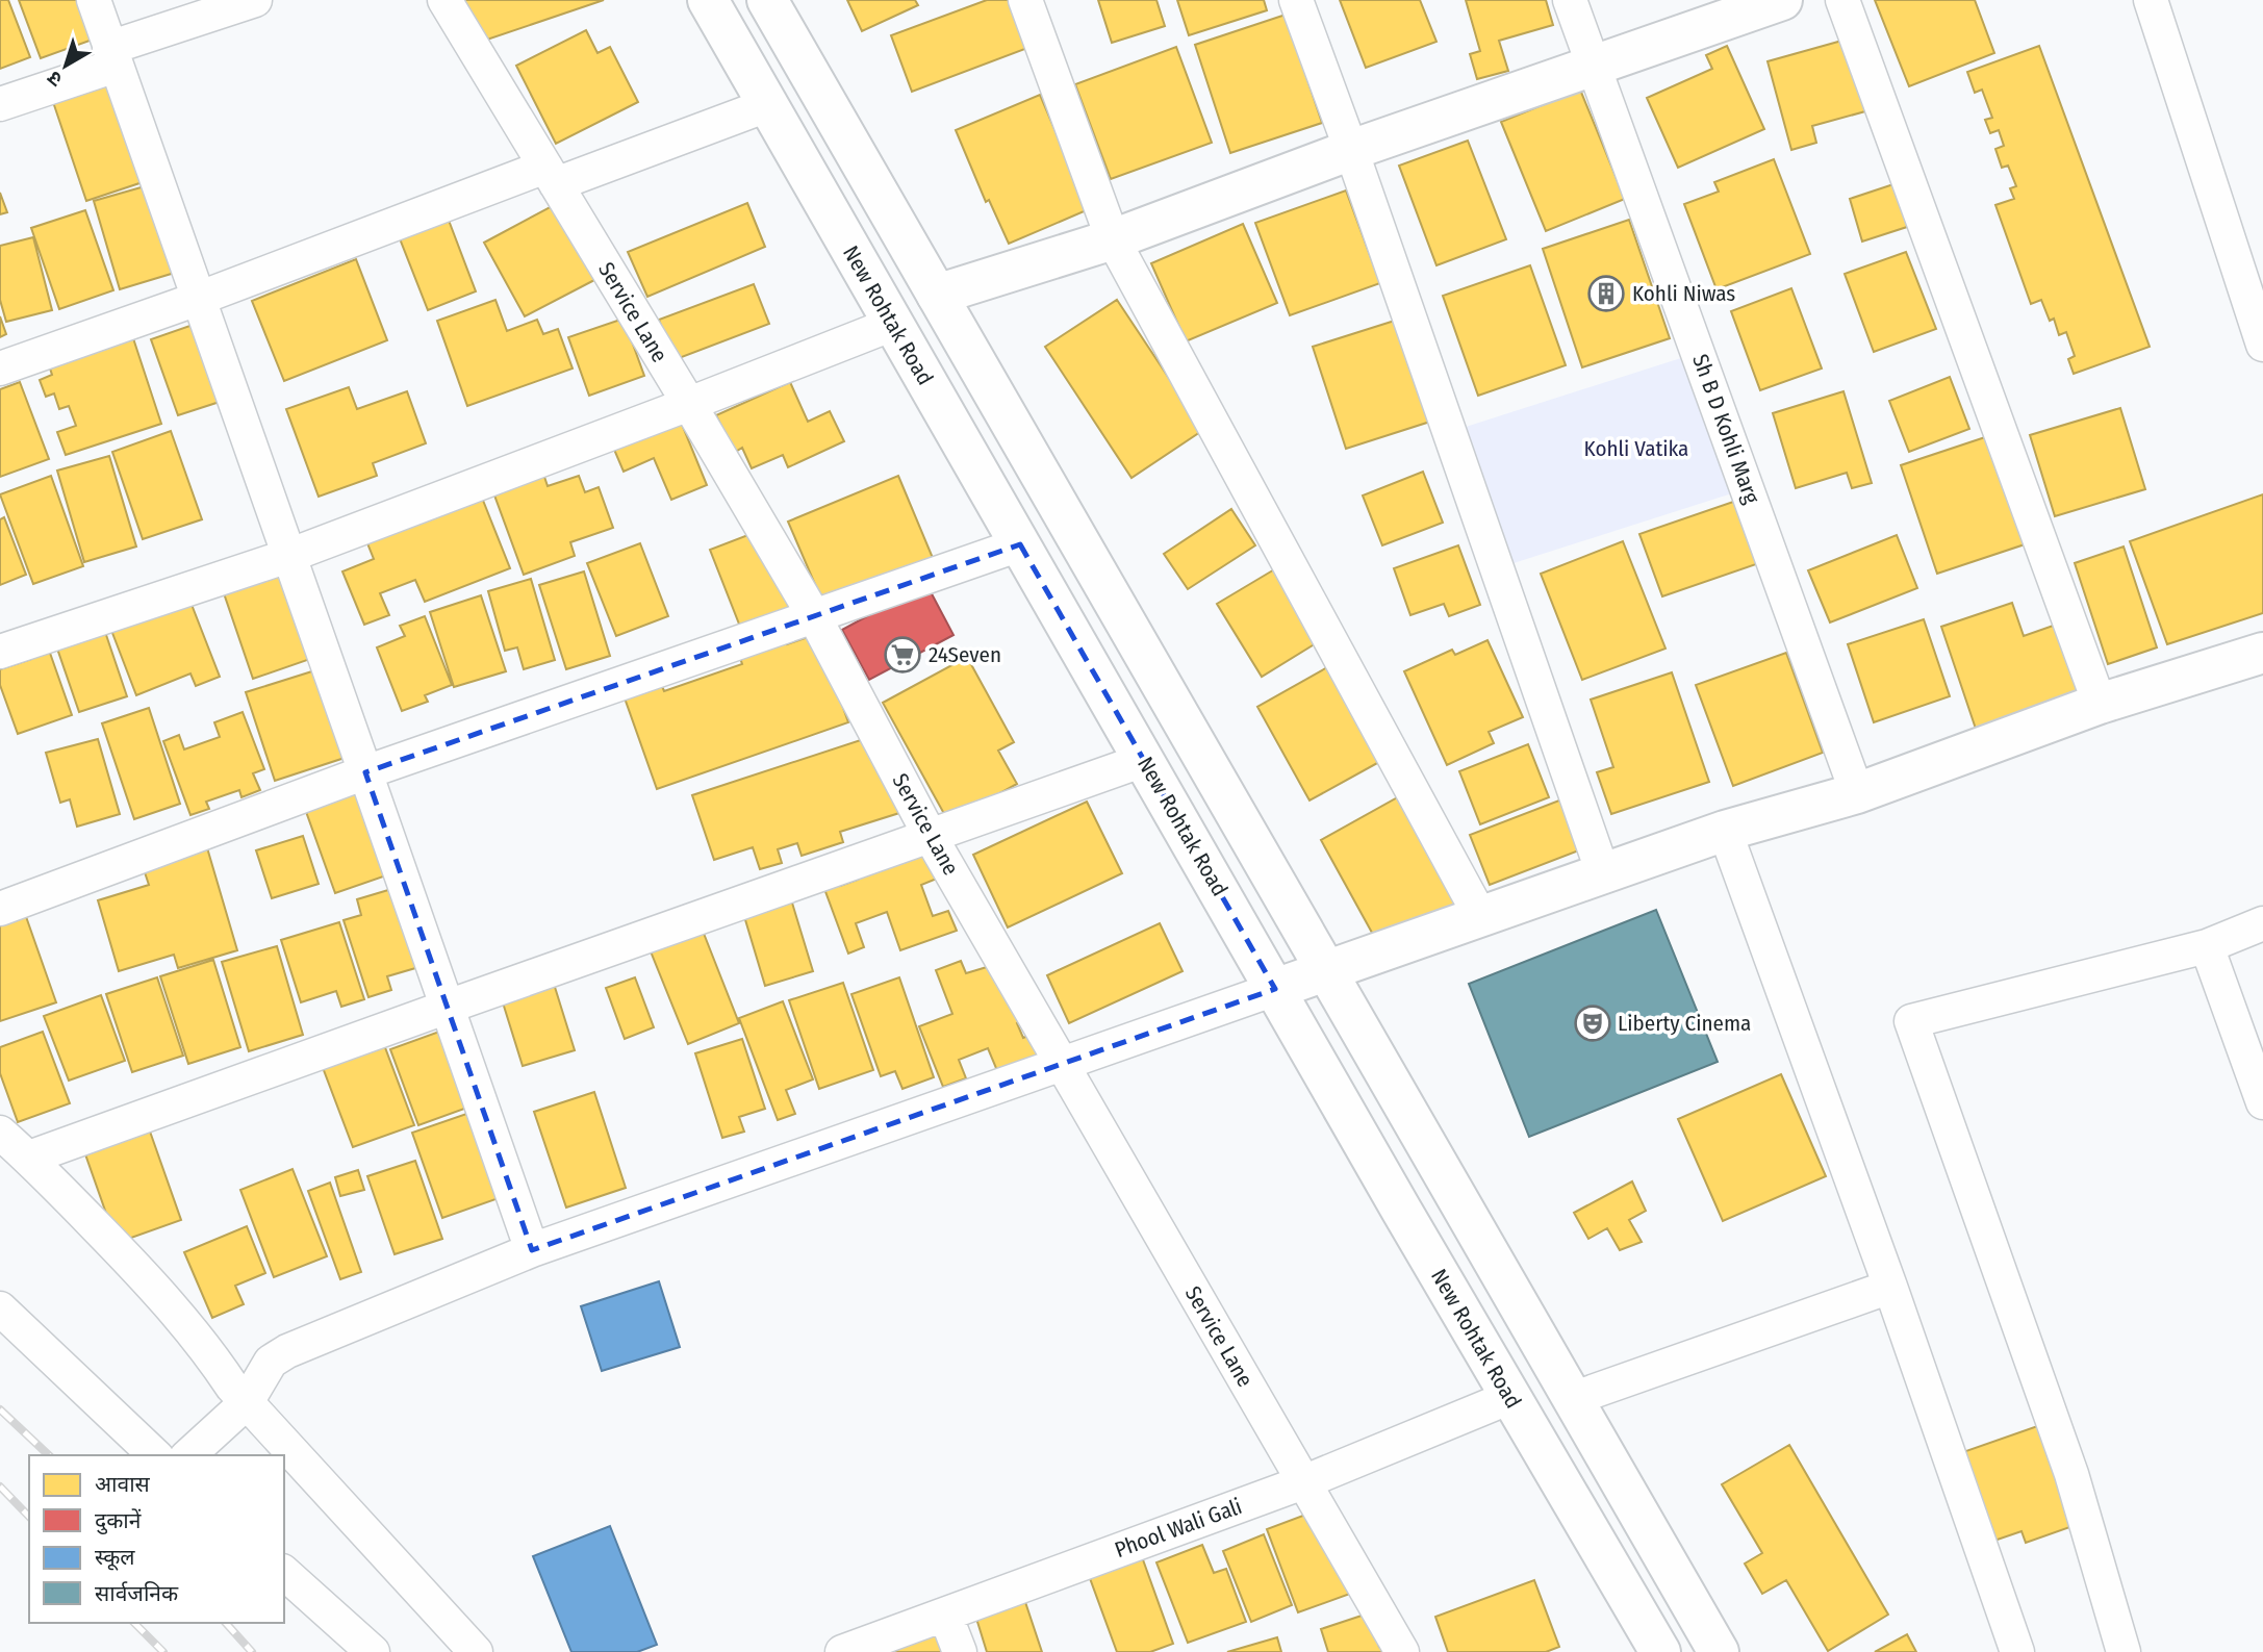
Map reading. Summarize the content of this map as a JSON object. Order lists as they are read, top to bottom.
{
  "streets": {
    "main road": ["New Rohtak Road"],
    "street": ["Service Lane", "Sh B D Kohli Marg", "Phool Wali Gali"]
  },
  "crossings": [
    ["Service Lane", "Phool Wali Gali"],
    ["New Rohtak Road", "Phool Wali Gali"]
  ],
  "parks": ["Kohli Vatika"],
  "places": {
    "building": ["Kohli Niwas"],
    "supermarket": ["24Seven"],
    "theatre": ["Liberty Cinema"]
  },
  "legend": [
    "आवास",
    "दुकानें",
    "स्कूल",
    "सार्वजनिक"
  ],
  "north": "bottom left"
}
